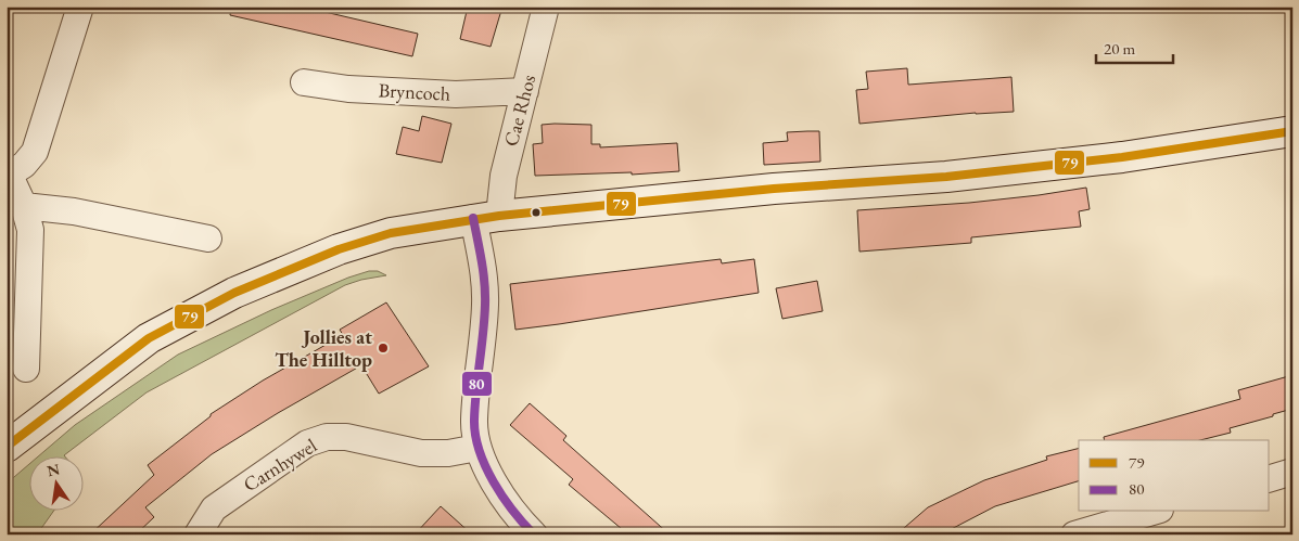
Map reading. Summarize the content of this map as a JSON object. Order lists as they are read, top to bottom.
{
  "streets": {
    "street": ["Bryncoch", "Cae Rhos", "Carnhywel"]
  },
  "crossings": [
    ["Bryncoch", "Cae Rhos"],
    ["Cae Rhos", "Carnhywel"]
  ],
  "places": ["Jollies at The Hilltop"],
  "lines": ["transit line 79", "transit line 80"],
  "legend": ["79", "80"],
  "scale_bar": "20 m",
  "north": "top"
}
